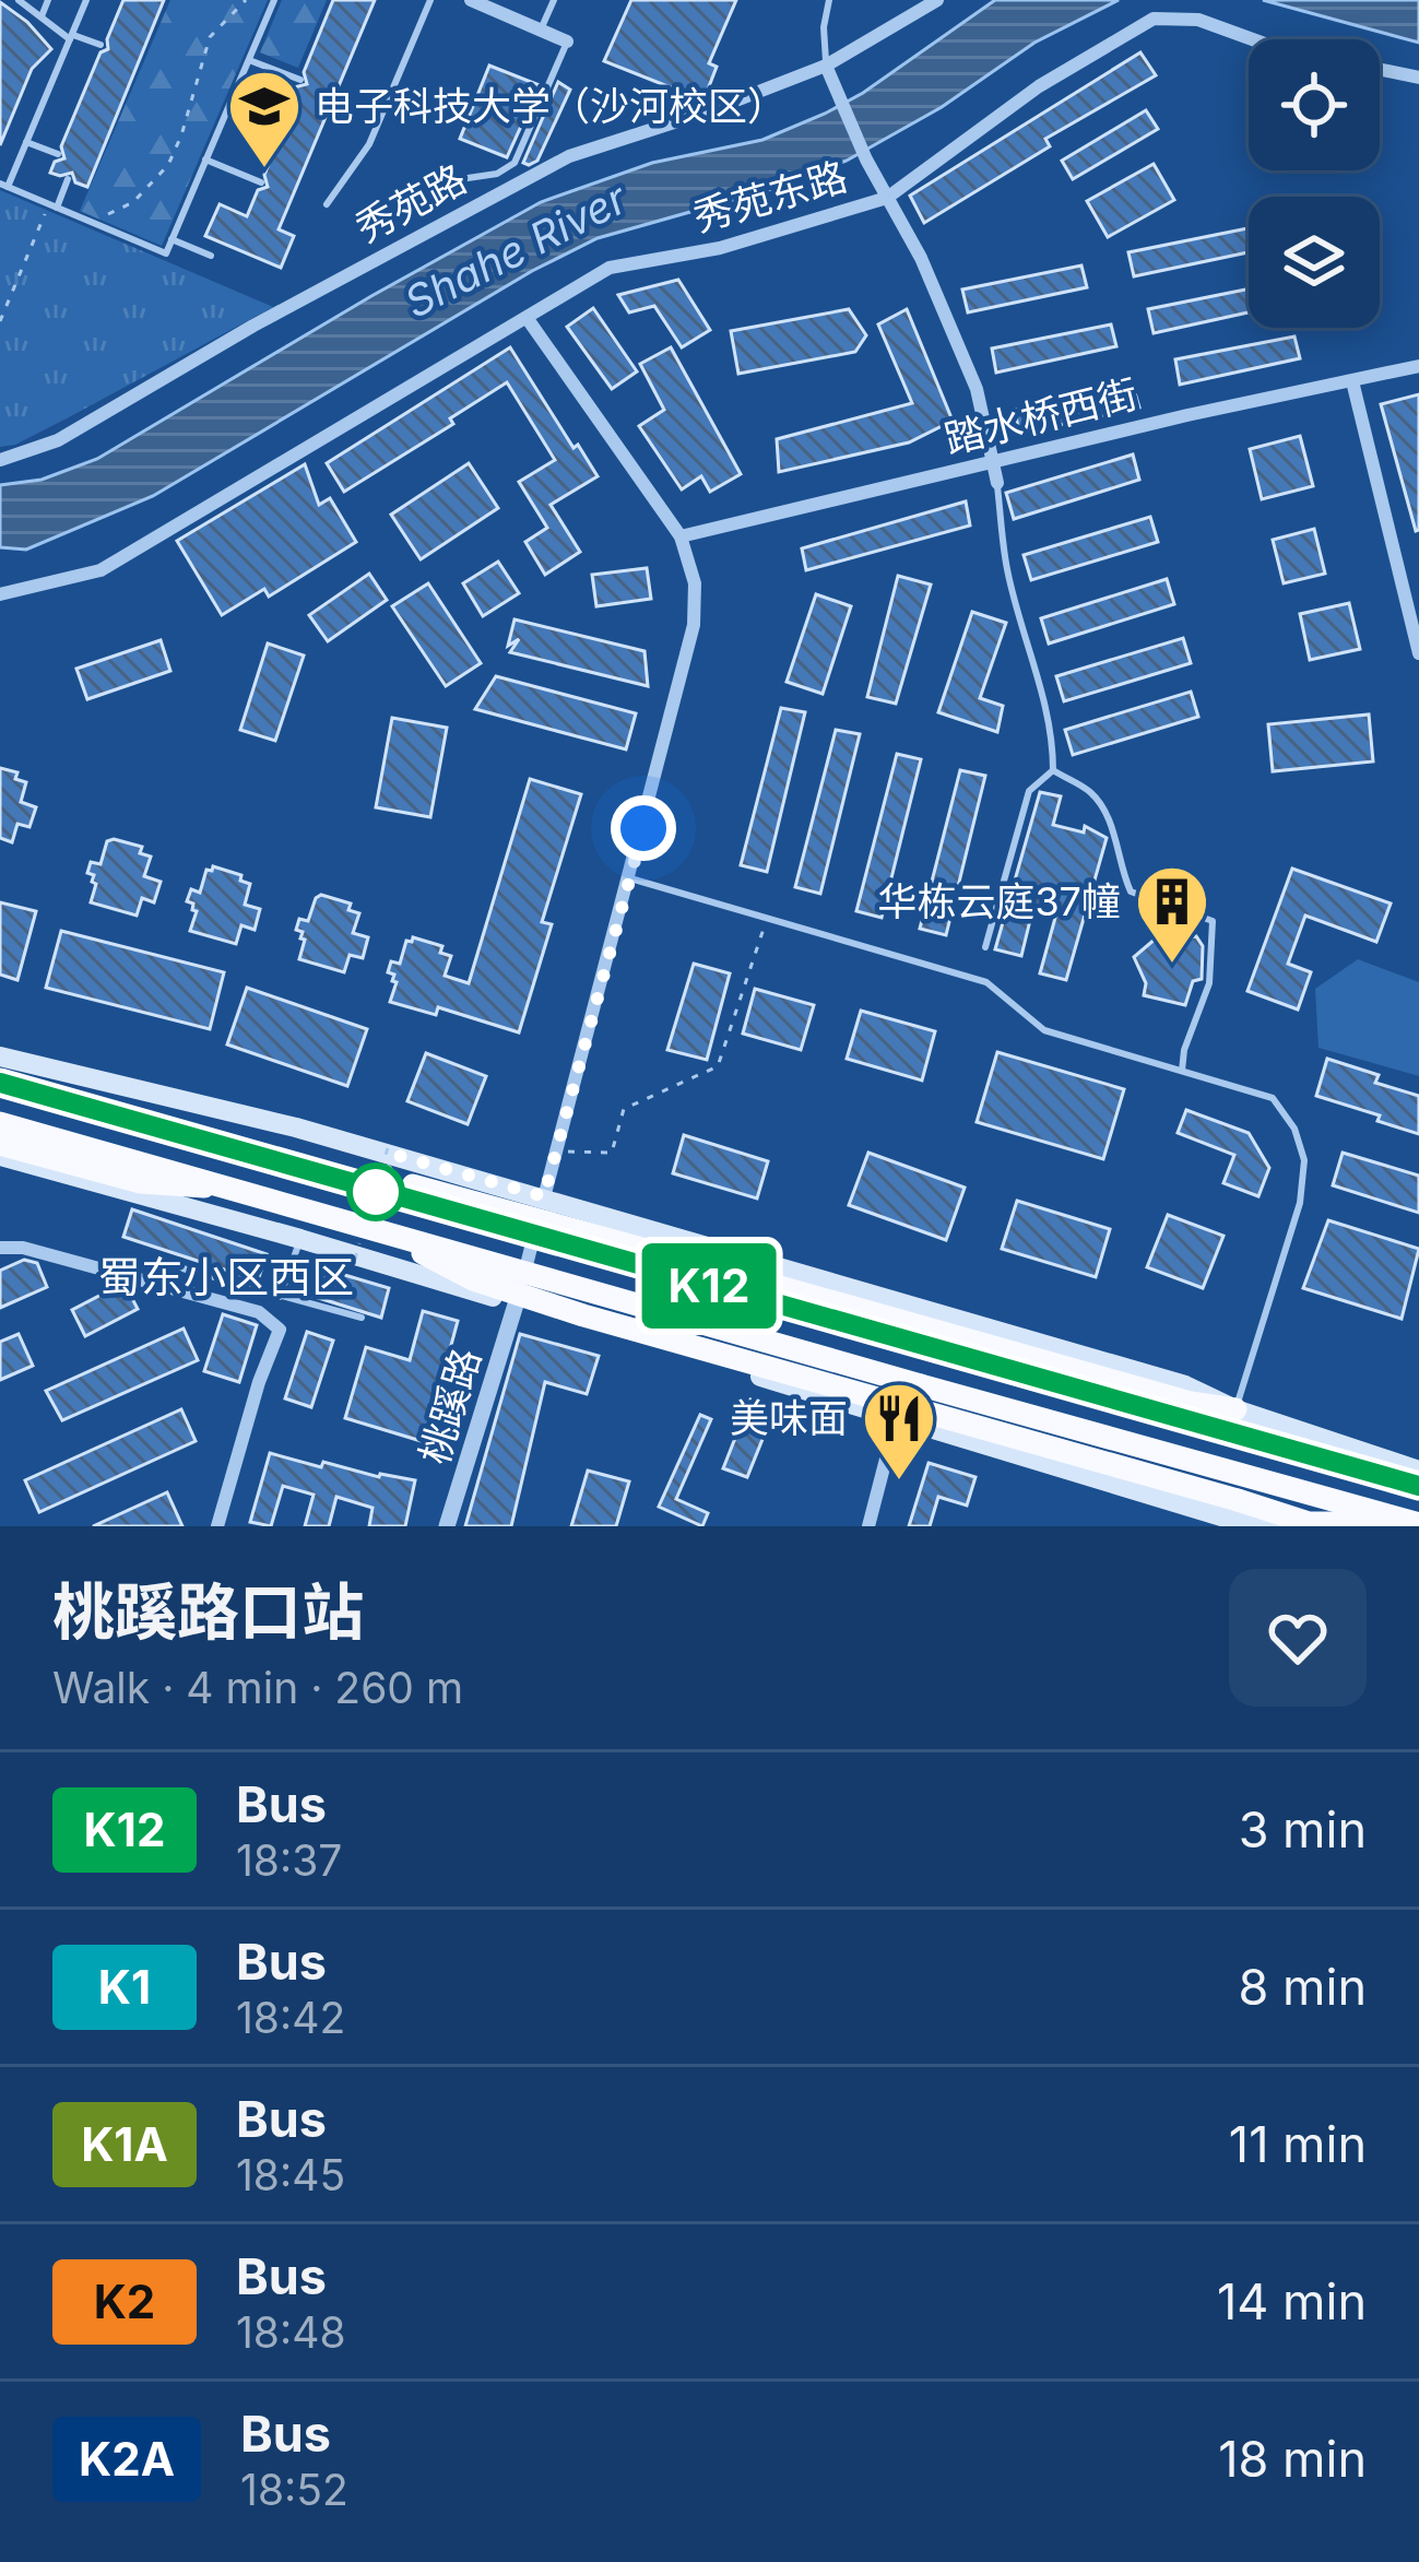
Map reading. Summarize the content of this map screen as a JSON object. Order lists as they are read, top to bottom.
{
  "streets": {
    "street": [
      "秀苑东路",
      "秀苑路",
      "踏水桥西街",
      "桃蹊路"
    ]
  },
  "districts": ["蜀东小区西区"],
  "water": ["Shahe River"],
  "places": {
    "school or university": ["电子科技大学（沙河校区）"],
    "building": ["华栋云庭37幢"],
    "restaurant": ["美味面"]
  },
  "lines": ["bus line K12"],
  "page": {
    "on_map": "K12",
    "heading": ["桃蹊路口站", "Walk · 4 min · 260 m"],
    "list": [
      {
        "mark": "K12",
        "name": "Bus",
        "note": "18:37",
        "value": "3 min"
      },
      {
        "mark": "K1",
        "name": "Bus",
        "note": "18:42",
        "value": "8 min"
      },
      {
        "mark": "K1A",
        "name": "Bus",
        "note": "18:45",
        "value": "11 min"
      },
      {
        "mark": "K2",
        "name": "Bus",
        "note": "18:48",
        "value": "14 min"
      },
      {
        "mark": "K2A",
        "name": "Bus",
        "note": "18:52",
        "value": "18 min"
      }
    ]
  }
}
